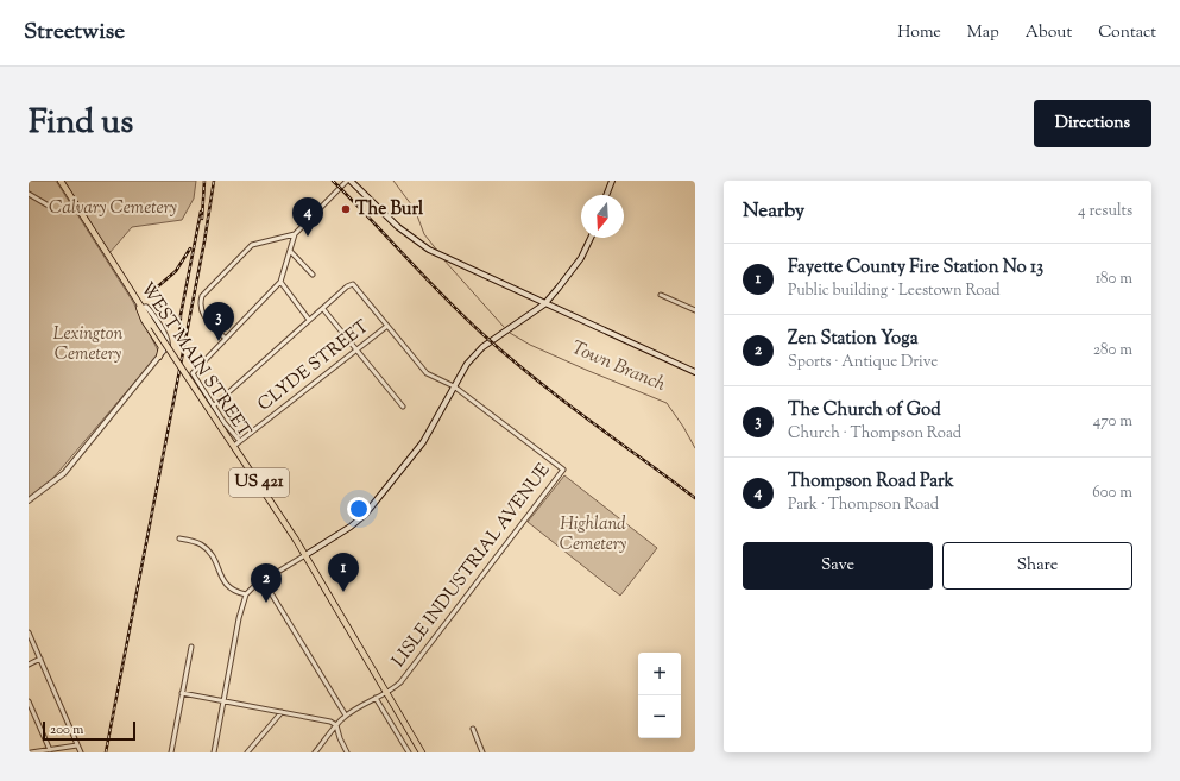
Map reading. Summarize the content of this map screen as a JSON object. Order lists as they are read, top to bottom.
{
  "streets": {
    "main road": ["WEST MAIN STREET", "US 421"],
    "street": ["CLYDE STREET", "LISLE INDUSTRIAL AVENUE"]
  },
  "crossings": [
    ["WEST MAIN STREET", "CLYDE STREET"],
    ["WEST MAIN STREET", "US 421"],
    ["US 421", "LISLE INDUSTRIAL AVENUE"]
  ],
  "water": ["Town Branch"],
  "parks": ["Calvary Cemetery", "Lexington Cemetery", "Highland Cemetery"],
  "places": ["The Burl"],
  "scale_bar": "200 m",
  "north": "bottom",
  "page": {
    "header": "Streetwise",
    "nav": [
      "Home",
      "Map",
      "About",
      "Contact"
    ],
    "title": "Find us",
    "buttons": [
      "Directions",
      ["Save", "Share"]
    ],
    "heading": ["Nearby", "4 results"],
    "pins": [
      "4",
      "3",
      "1",
      "2"
    ],
    "list": [
      {
        "mark": "1",
        "name": "Fayette County Fire Station No 13",
        "note": "Public building · Leestown Road",
        "value": "180 m"
      },
      {
        "mark": "2",
        "name": "Zen Station Yoga",
        "note": "Sports · Antique Drive",
        "value": "280 m"
      },
      {
        "mark": "3",
        "name": "The Church of God",
        "note": "Church · Thompson Road",
        "value": "470 m"
      },
      {
        "mark": "4",
        "name": "Thompson Road Park",
        "note": "Park · Thompson Road",
        "value": "600 m"
      }
    ],
    "map_buttons": ["+", "−"],
    "scale": "200 m"
  }
}
